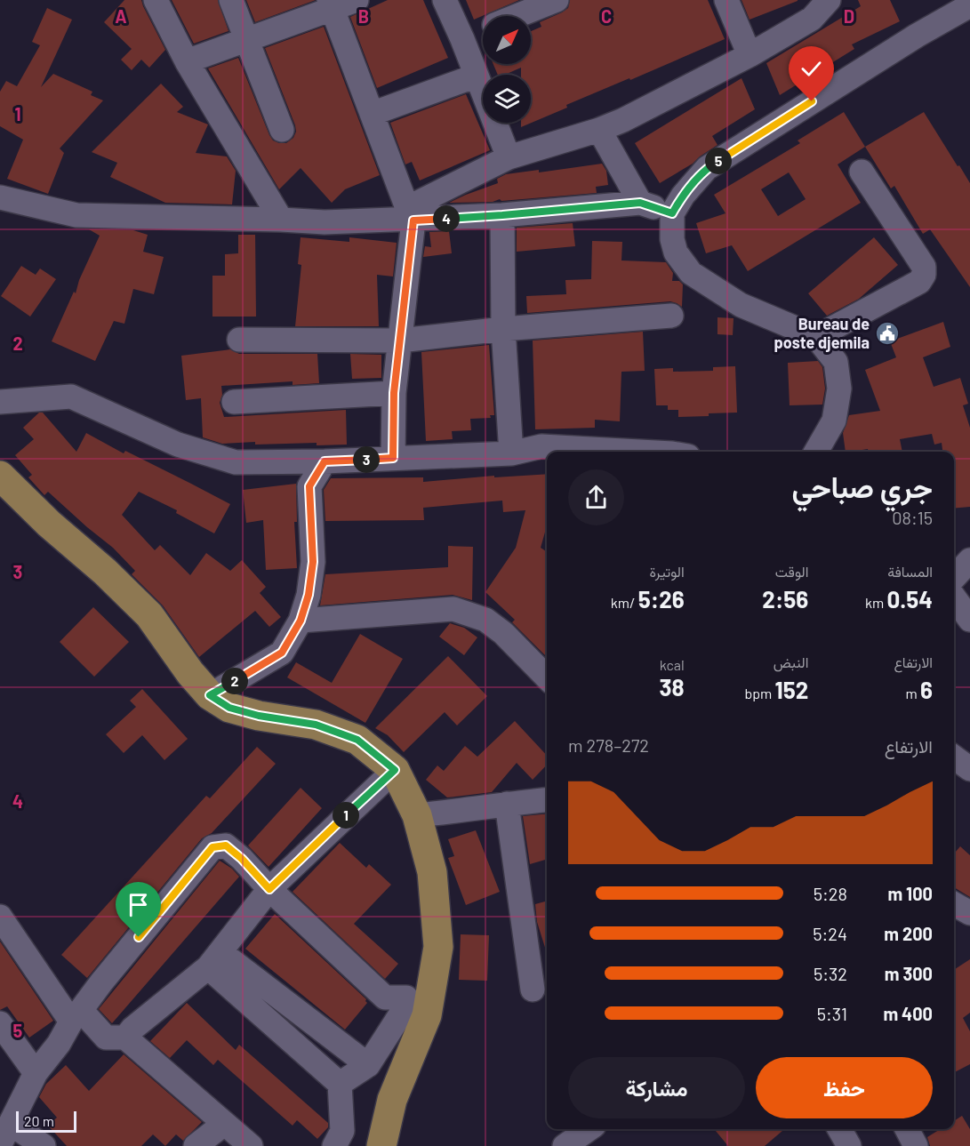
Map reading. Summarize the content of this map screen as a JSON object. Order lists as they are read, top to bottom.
{
  "places": {
    "public building": ["Bureau de poste djemila"]
  },
  "scale_bar": "20 m",
  "north": "top right",
  "page": {
    "pins": [
      "5",
      "4",
      "3",
      "2",
      "1"
    ],
    "heading": ["جري صباحي", "08:15"],
    "stats": [
      ["المسافة", "0.54 km"],
      ["الوقت", "2:56"],
      ["الوتيرة", "5:26 /km"],
      ["الارتفاع", "6 m"],
      ["النبض", "152 bpm"],
      ["kcal", "38"]
    ],
    "chart": ["الارتفاع", "272–278 m"],
    "list": [
      {
        "name": "100 m",
        "note": "5:28"
      },
      {
        "name": "200 m",
        "note": "5:24"
      },
      {
        "name": "300 m",
        "note": "5:32"
      },
      {
        "name": "400 m",
        "note": "5:31"
      }
    ],
    "buttons": ["حفظ", "مشاركة"],
    "scale": "20 m"
  },
  "grid": {
    "columns": [
      "A",
      "B",
      "C",
      "D"
    ],
    "rows": [
      "1",
      "2",
      "3",
      "4",
      "5"
    ]
  }
}
